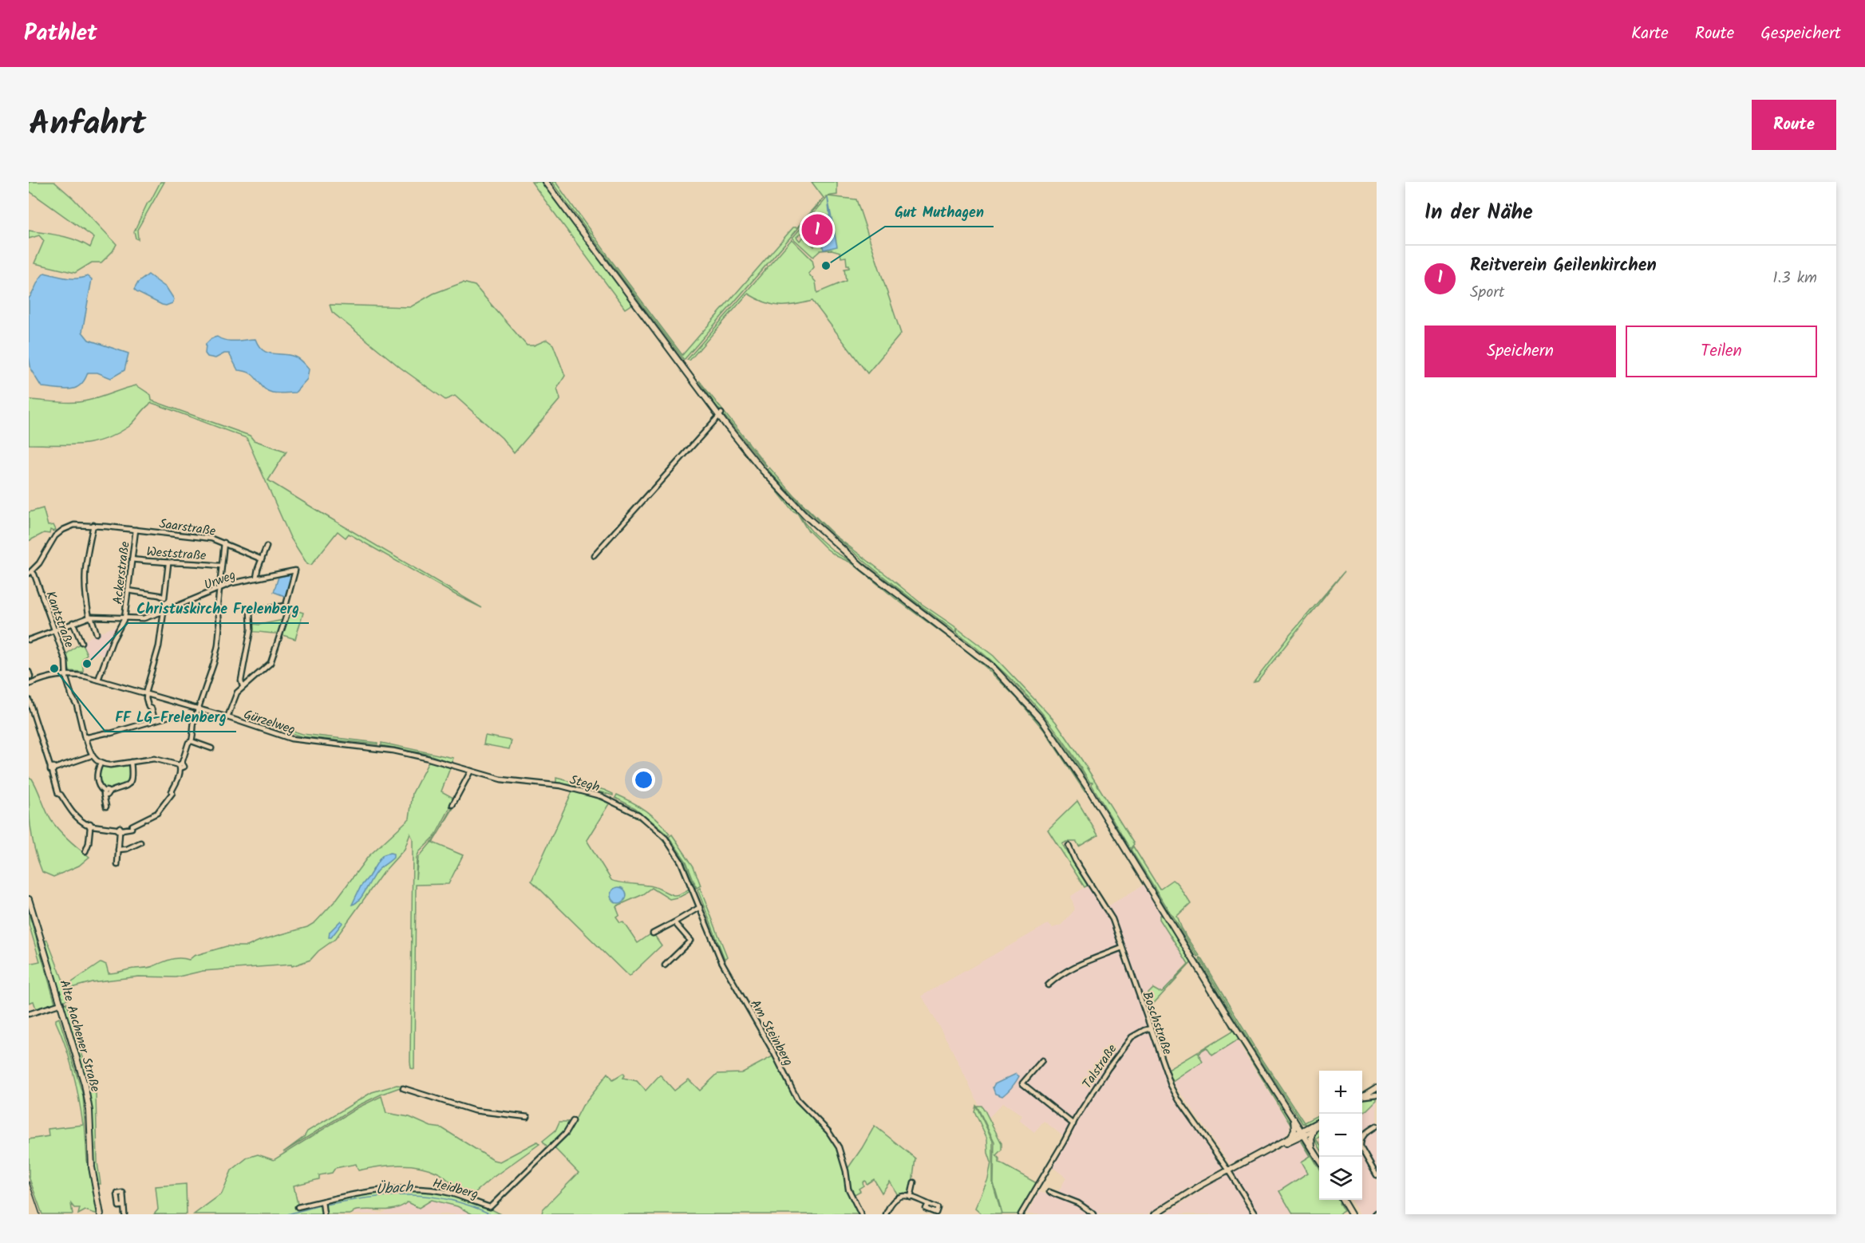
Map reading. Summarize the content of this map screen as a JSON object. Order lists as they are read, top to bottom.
{
  "streets": {
    "main road": ["Alte Aachener Straße"],
    "street": [
      "Saarstraße",
      "Weststraße",
      "Ackerstraße",
      "Urweg",
      "Kantstraße",
      "Gürzelweg",
      "Stegh",
      "Boschstraße",
      "Am Steinberg",
      "Talstraße",
      "Heidberg"
    ]
  },
  "crossings": [
    ["Saarstraße", "Ackerstraße"],
    ["Saarstraße", "Kantstraße"],
    ["Weststraße", "Ackerstraße"],
    ["Ackerstraße", "Urweg"],
    ["Urweg", "Kantstraße"],
    ["Kantstraße", "Gürzelweg"],
    ["Gürzelweg", "Stegh"],
    ["Stegh", "Am Steinberg"],
    ["Boschstraße", "Talstraße"]
  ],
  "water": ["Übach"],
  "places": ["Gut Muthagen", "Christuskirche Frelenberg", "FF LG-Frelenberg"],
  "page": {
    "header": "Pathlet",
    "nav": ["Karte", "Route", "Gespeichert"],
    "title": "Anfahrt",
    "buttons": [
      "Route",
      ["Speichern", "Teilen"]
    ],
    "heading": "In der Nähe",
    "pins": "1",
    "list": [
      {
        "mark": "1",
        "name": "Reitverein Geilenkirchen",
        "note": "Sport",
        "value": "1.3 km"
      }
    ],
    "map_buttons": ["+", "−"]
  }
}
